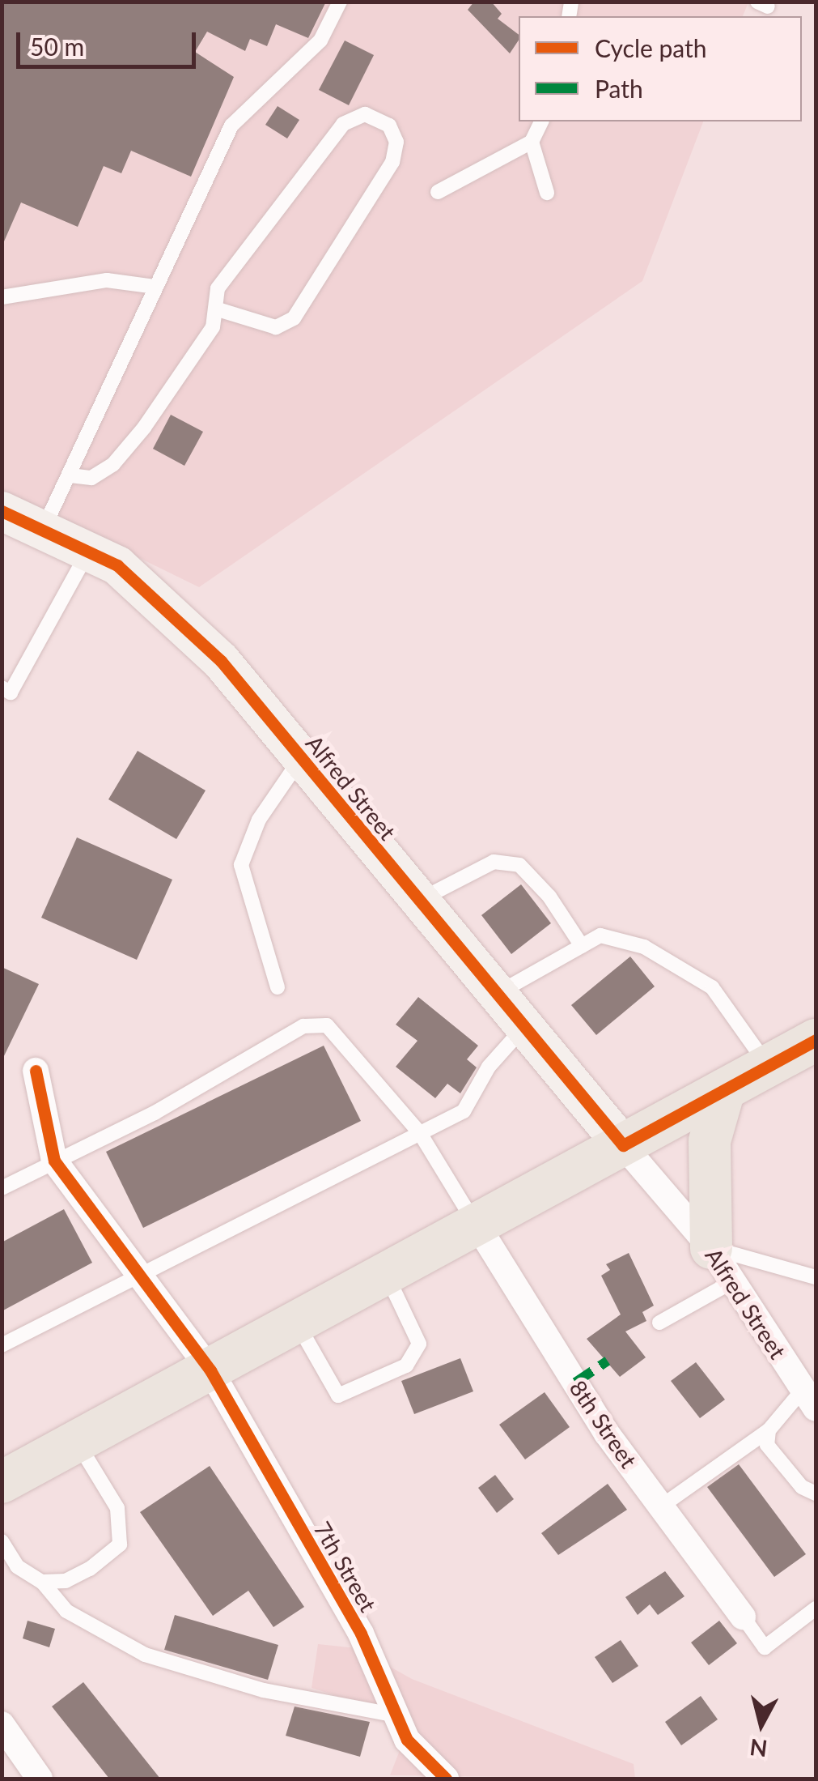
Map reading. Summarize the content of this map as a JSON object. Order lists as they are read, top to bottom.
{
  "streets": {
    "main road": ["Alfred Street"],
    "street": ["8th Street", "7th Street"]
  },
  "legend": ["Cycle path", "Path"],
  "scale_bar": "50 m",
  "north": "bottom"
}
